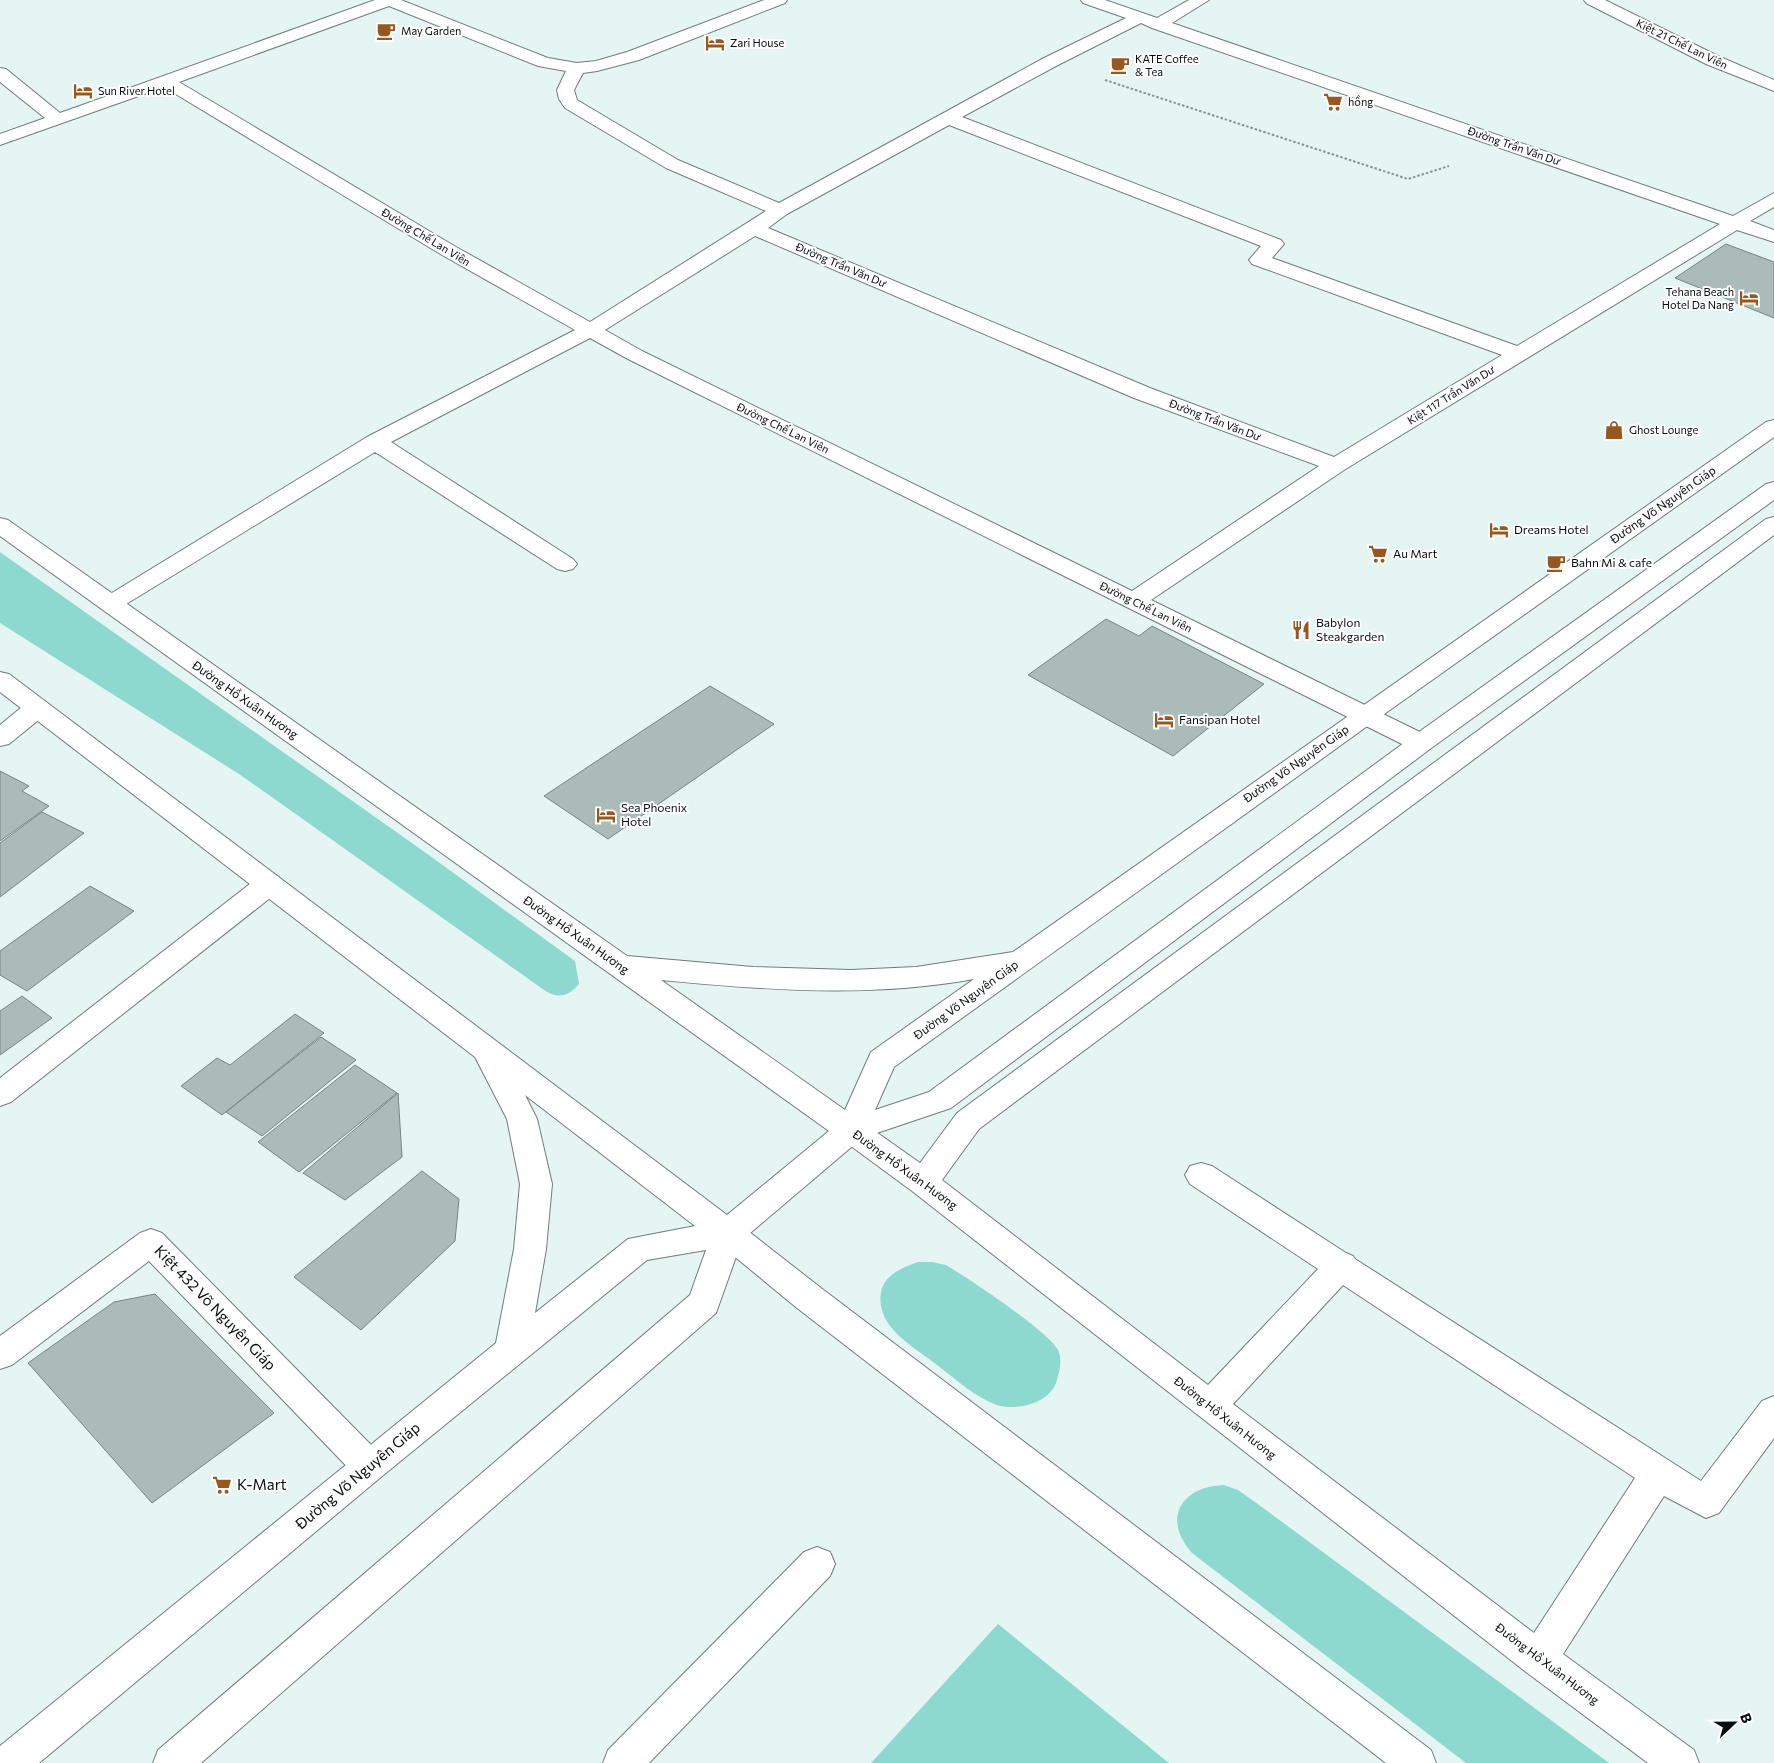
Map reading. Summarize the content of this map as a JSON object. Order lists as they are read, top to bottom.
{
  "streets": {
    "street": [
      "Kiệt 21 Chế Lan Viên",
      "Đường Trần Văn Dư",
      "Đường Chế Lan Viên",
      "Kiệt 117 Trần Văn Dư",
      "Đường Võ Nguyên Giáp",
      "Đường Hồ Xuân Hương",
      "Kiệt 432 Võ Nguyên Giáp"
    ]
  },
  "crossings": [
    ["Đường Trần Văn Dư", "Kiệt 117 Trần Văn Dư"],
    ["Đường Chế Lan Viên", "Kiệt 117 Trần Văn Dư"],
    ["Đường Chế Lan Viên", "Đường Võ Nguyên Giáp"],
    ["Đường Võ Nguyên Giáp", "Đường Hồ Xuân Hương"],
    ["Đường Võ Nguyên Giáp", "Kiệt 432 Võ Nguyên Giáp"]
  ],
  "places": {
    "cafe": ["May Garden", "KATE Coffee & Tea", "Bahn Mi & cafe"],
    "hotel": [
      "Zari House",
      "Sun River Hotel",
      "Tehana Beach Hotel Da Nang",
      "Dreams Hotel",
      "Fansipan Hotel",
      "Sea Phoenix Hotel"
    ],
    "supermarket": ["hồng", "Au Mart", "K-Mart"],
    "shop": ["Ghost Lounge"],
    "restaurant": ["Babylon Steakgarden"]
  },
  "north": "right"
}
